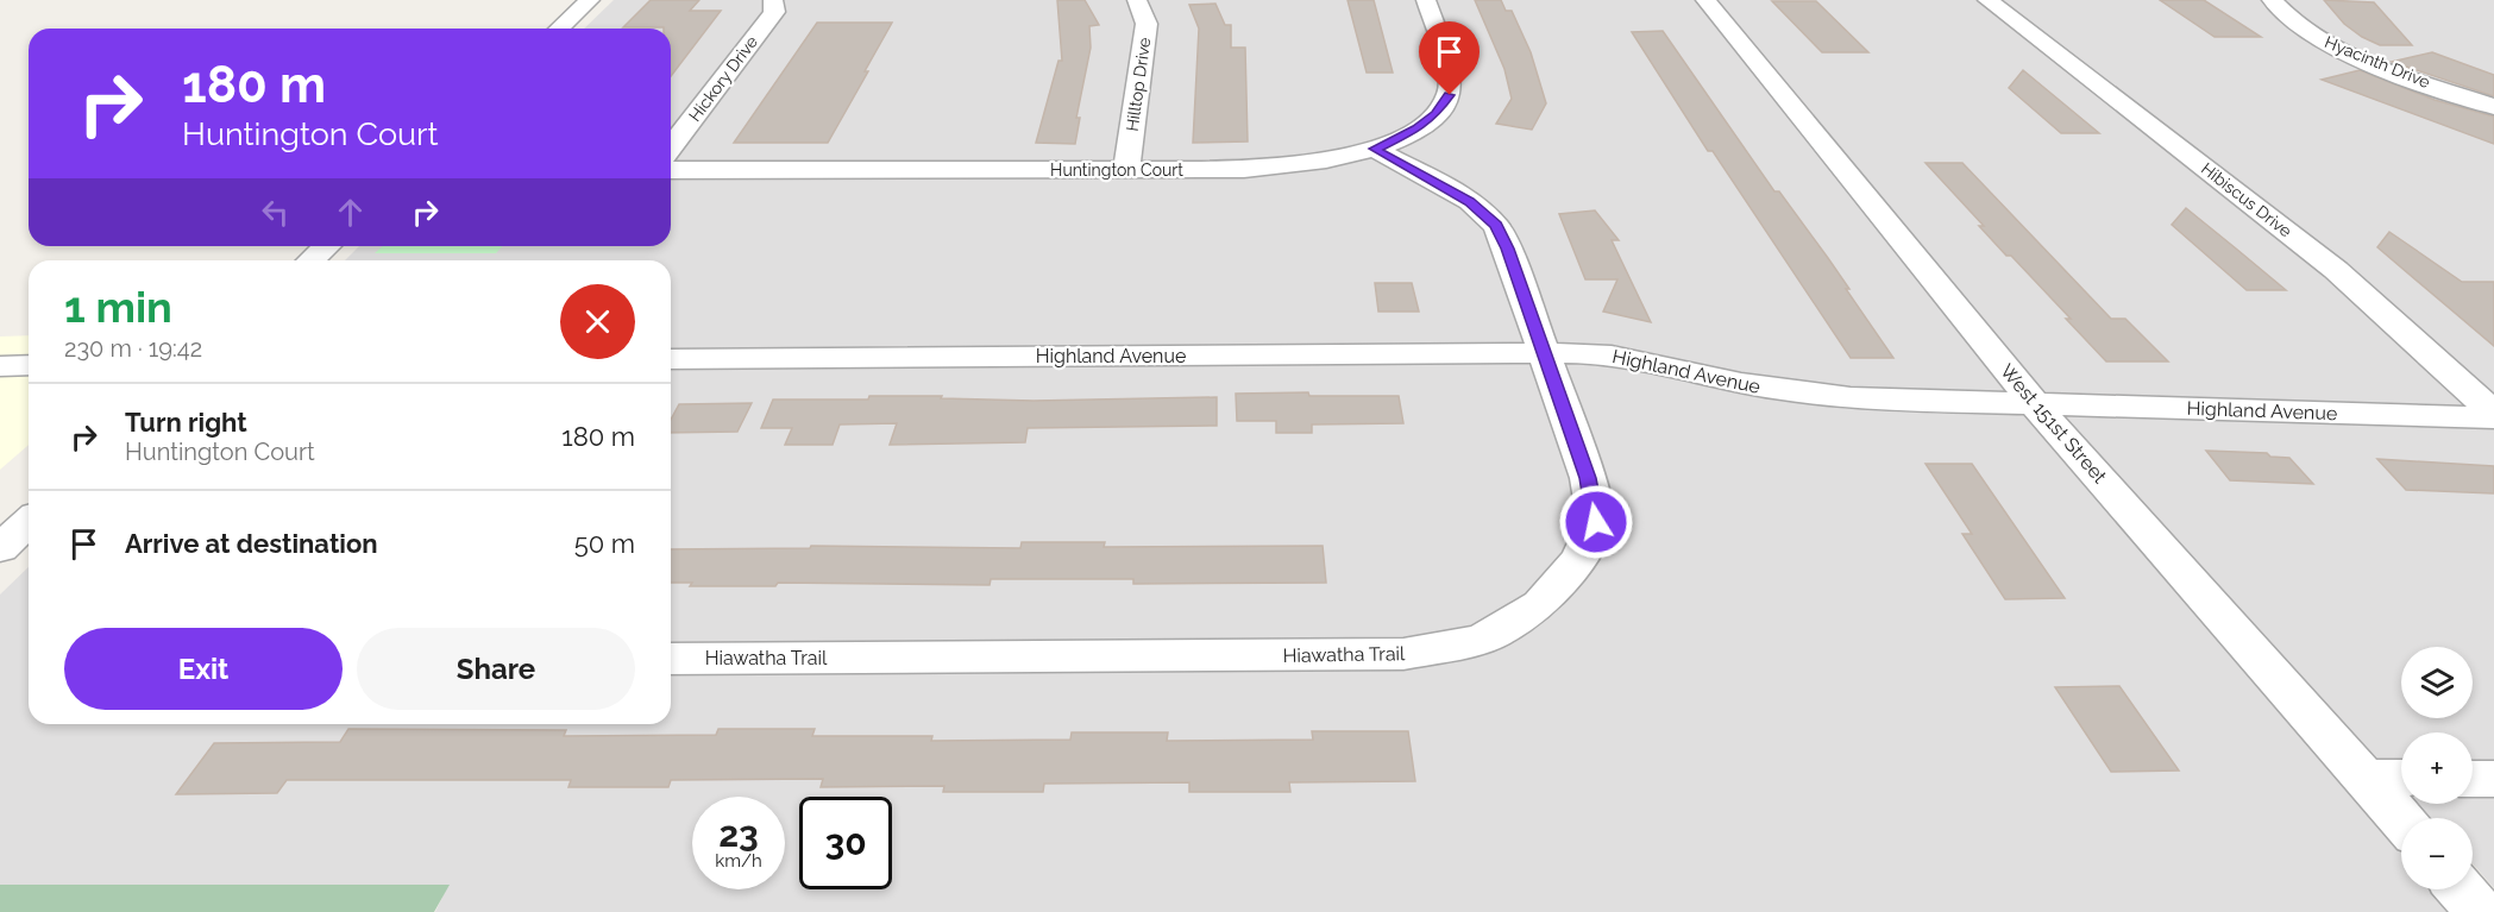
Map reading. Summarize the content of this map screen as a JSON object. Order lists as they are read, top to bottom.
{
  "streets": {
    "street": [
      "Hyacinth Drive",
      "Hickory Drive",
      "Hilltop Drive",
      "Huntington Court",
      "Hibiscus Drive",
      "Highland Avenue",
      "West 151st Street",
      "Hiawatha Trail"
    ]
  },
  "crossings": [
    ["Hilltop Drive", "Huntington Court"],
    ["Huntington Court", "Hiawatha Trail"],
    ["Hibiscus Drive", "Highland Avenue"],
    ["Highland Avenue", "West 151st Street"],
    ["Highland Avenue", "Hiawatha Trail"]
  ],
  "page": {
    "turn": ["180 m", "Huntington Court"],
    "heading": ["1 min", "230 m · 19:42"],
    "list": [
      {
        "name": "Turn right",
        "note": "Huntington Court",
        "value": "180 m"
      },
      {
        "name": "Arrive at destination",
        "value": "50 m"
      }
    ],
    "buttons": ["Exit", "Share"],
    "map_buttons": ["+", "−"],
    "speed": "23 km/h",
    "limit": "30"
  }
}
